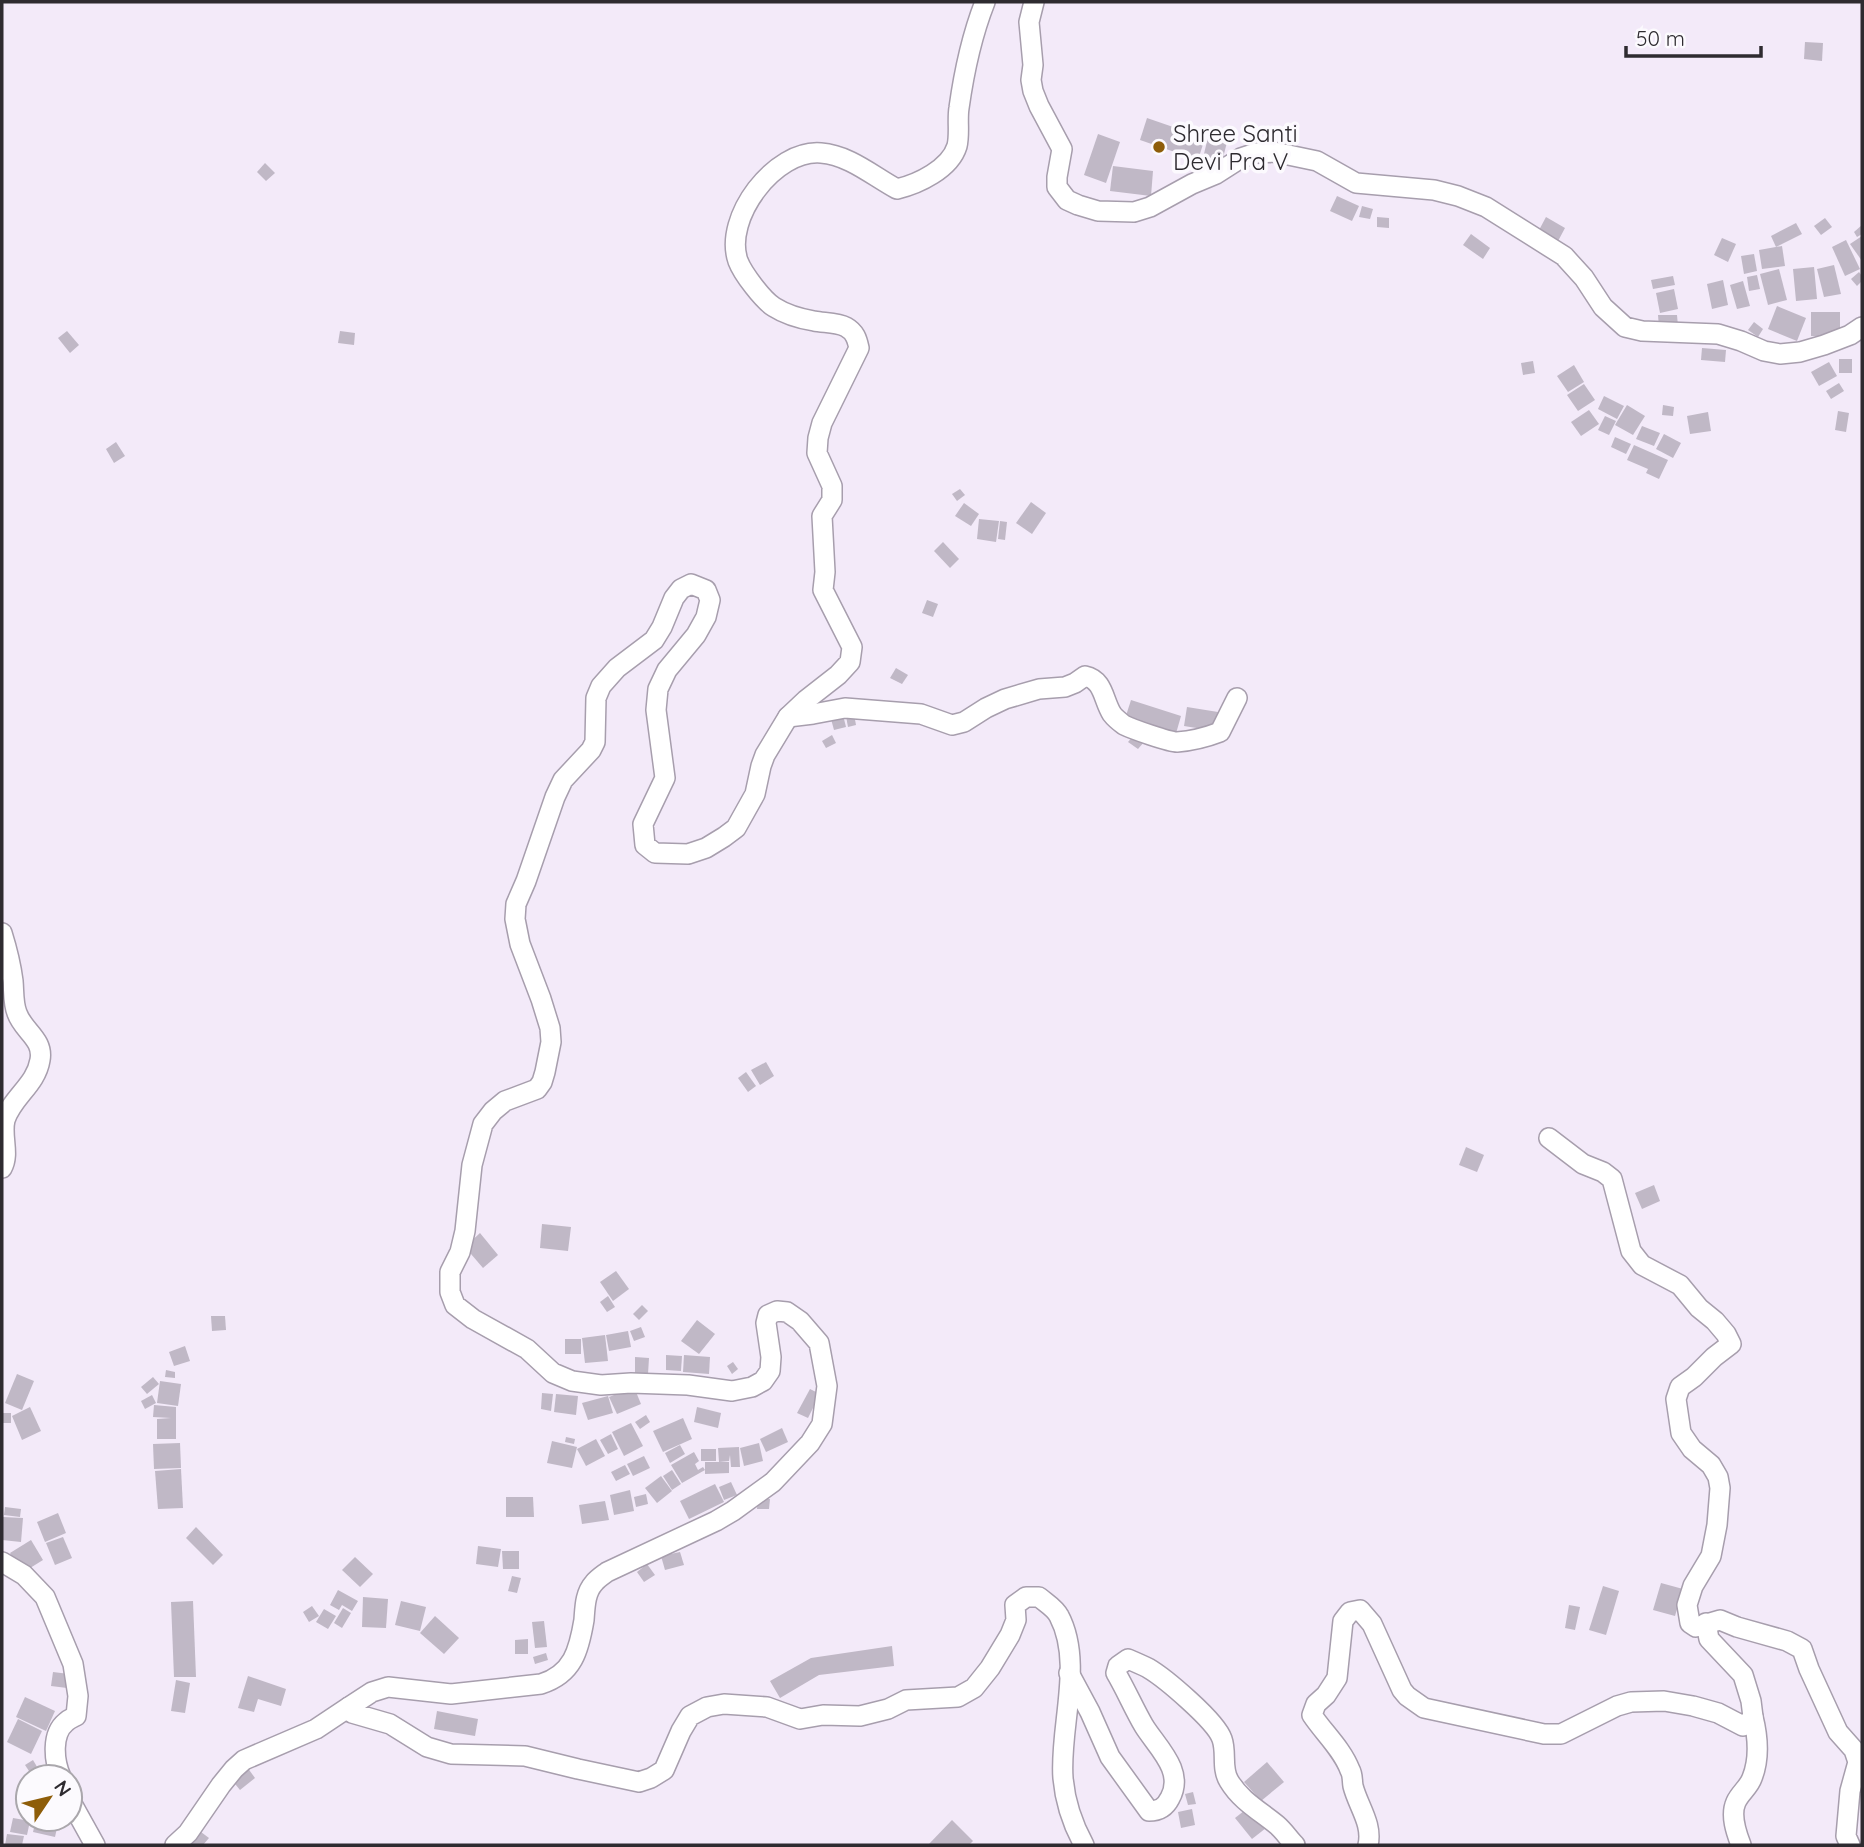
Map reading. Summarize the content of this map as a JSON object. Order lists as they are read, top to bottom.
{
  "places": ["Shree Santi Devi Pra V"],
  "scale_bar": "50 m",
  "north": "top right"
}
